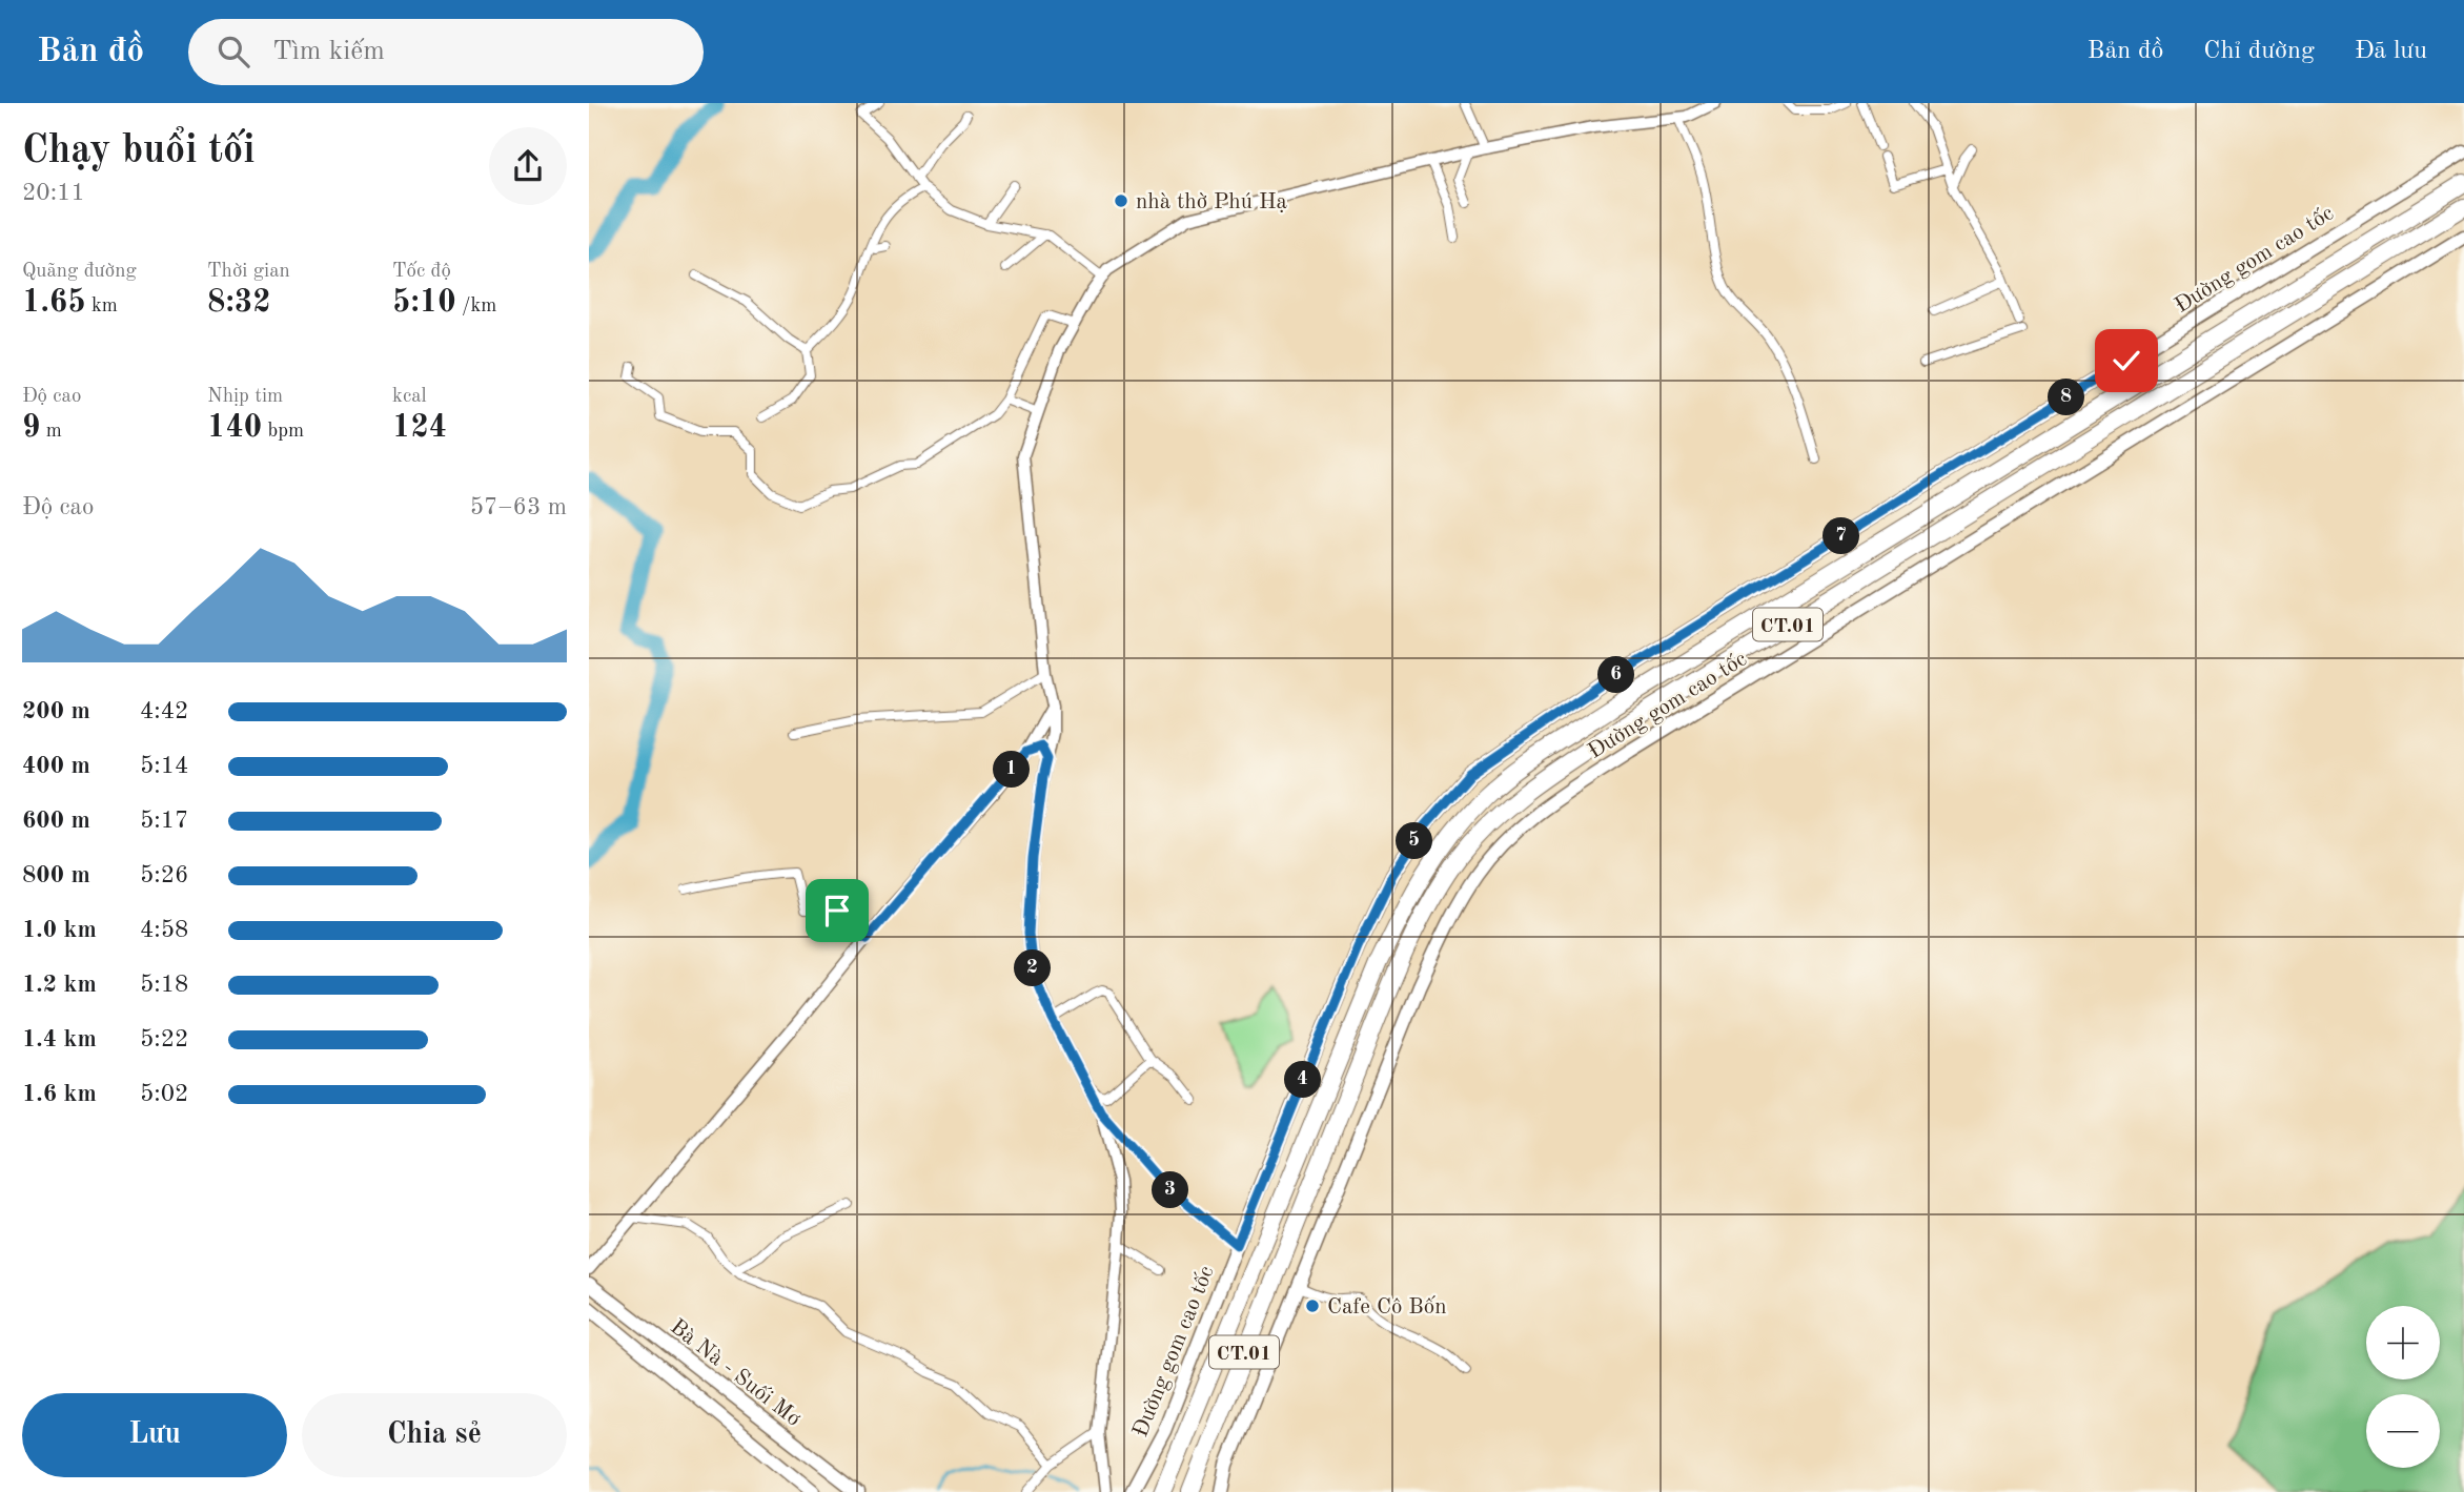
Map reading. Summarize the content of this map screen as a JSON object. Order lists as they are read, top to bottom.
{
  "streets": {
    "highway": ["CT.01"],
    "main road": ["Đường gom cao tốc", "Bà Nà - Suối Mơ"]
  },
  "places": ["nhà thờ Phú Hạ", "Cafe Cô Bốn"],
  "page": {
    "header": "Bản đồ",
    "search": "Tìm kiếm",
    "nav": ["Bản đồ", "Chỉ đường", "Đã lưu"],
    "heading": ["Chạy buổi tối", "20:11"],
    "stats": [
      ["Quãng đường", "1.65 km"],
      ["Thời gian", "8:32"],
      ["Tốc độ", "5:10 /km"],
      ["Độ cao", "9 m"],
      ["Nhịp tim", "140 bpm"],
      ["kcal", "124"]
    ],
    "pins": [
      "8",
      "7",
      "6",
      "1",
      "5",
      "2",
      "4",
      "3"
    ],
    "chart": ["Độ cao", "57–63 m"],
    "list": [
      {
        "name": "200 m",
        "note": "4:42"
      },
      {
        "name": "400 m",
        "note": "5:14"
      },
      {
        "name": "600 m",
        "note": "5:17"
      },
      {
        "name": "800 m",
        "note": "5:26"
      },
      {
        "name": "1.0 km",
        "note": "4:58"
      },
      {
        "name": "1.2 km",
        "note": "5:18"
      },
      {
        "name": "1.4 km",
        "note": "5:22"
      },
      {
        "name": "1.6 km",
        "note": "5:02"
      }
    ],
    "map_buttons": ["+", "−"],
    "buttons": ["Lưu", "Chia sẻ"]
  }
}
